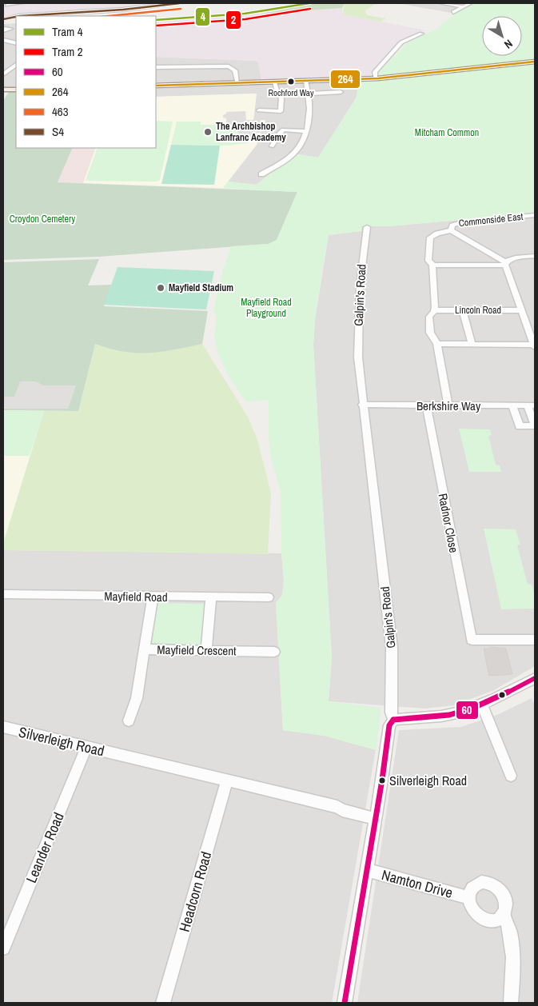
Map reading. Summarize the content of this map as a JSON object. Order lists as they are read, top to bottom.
{
  "streets": {
    "street": [
      "Commonside East",
      "Galpin's Road",
      "Lincoln Road",
      "Berkshire Way",
      "Radnor Close",
      "Mayfield Road",
      "Mayfield Crescent",
      "Silverleigh Road",
      "Leander Road",
      "Namton Drive",
      "Headcorn Road"
    ]
  },
  "crossings": [
    ["Galpin's Road", "Berkshire Way"],
    ["Galpin's Road", "Silverleigh Road"],
    ["Galpin's Road", "Namton Drive"],
    ["Berkshire Way", "Radnor Close"],
    ["Silverleigh Road", "Leander Road"],
    ["Silverleigh Road", "Headcorn Road"]
  ],
  "parks": ["Mitcham Common", "Croydon Cemetery", "Mayfield Road Playground"],
  "places": [
    "Rochford Way",
    "The Archbishop Lanfranc Academy",
    "Mayfield Stadium",
    "Silverleigh Road"
  ],
  "lines": [
    "tram line 4",
    "transit line S4",
    "tram line 2",
    "transit line 463",
    "transit line 264",
    "transit line 60"
  ],
  "legend": [
    "Tram 4",
    "Tram 2",
    "60",
    "264",
    "463",
    "S4"
  ],
  "north": "bottom right"
}
